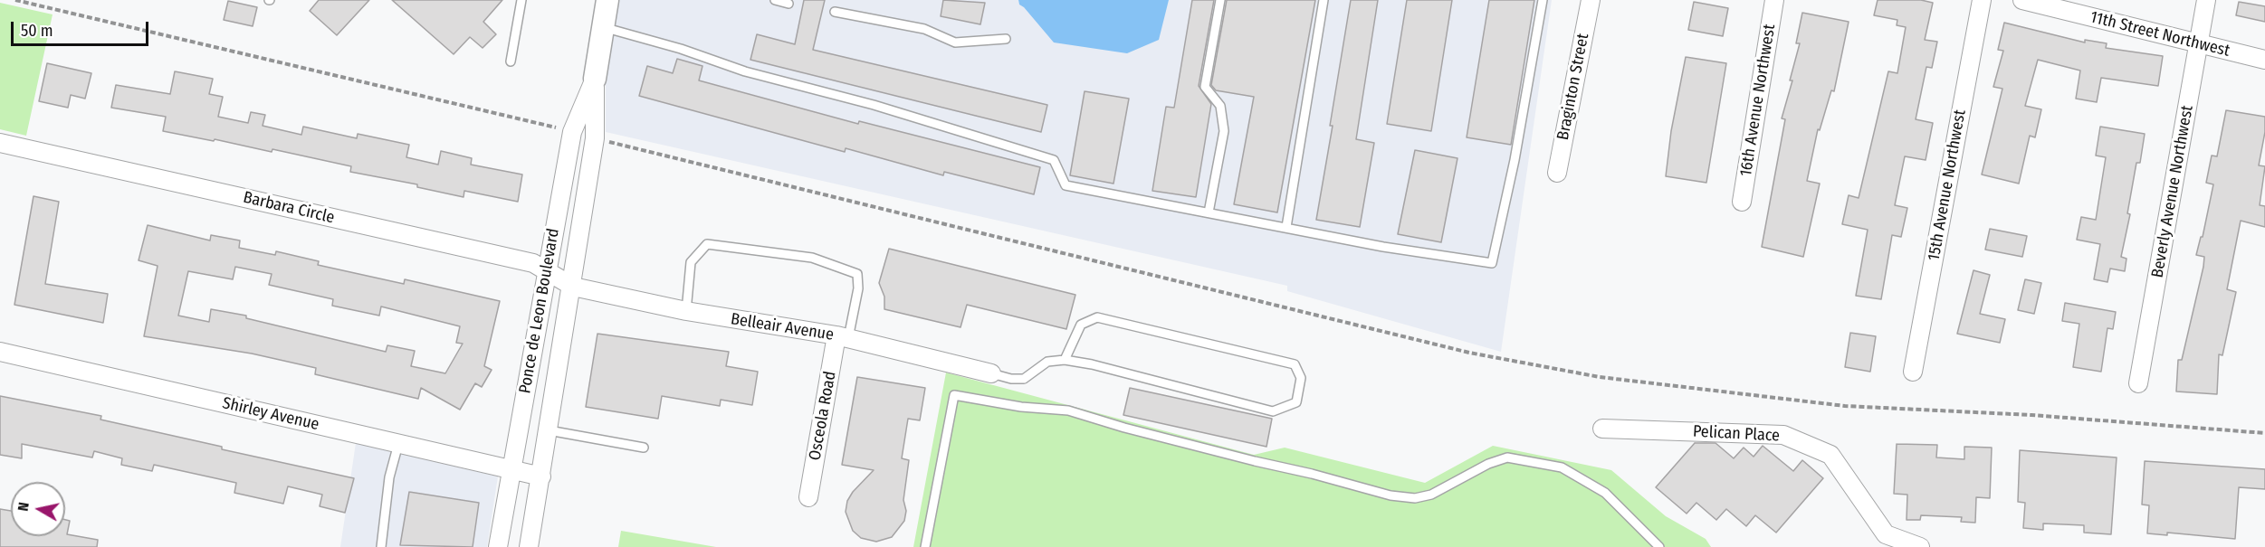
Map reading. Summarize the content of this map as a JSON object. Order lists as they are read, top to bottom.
{
  "streets": {
    "street": [
      "11th Street Northwest",
      "Braginton Street",
      "16th Avenue Northwest",
      "15th Avenue Northwest",
      "Beverly Avenue Northwest",
      "Barbara Circle",
      "Ponce de Leon Boulevard",
      "Belleair Avenue",
      "Shirley Avenue",
      "Osceola Road",
      "Pelican Place"
    ]
  },
  "crossings": [
    ["11th Street Northwest", "Beverly Avenue Northwest"],
    ["Barbara Circle", "Ponce de Leon Boulevard"],
    ["Barbara Circle", "Belleair Avenue"],
    ["Ponce de Leon Boulevard", "Belleair Avenue"],
    ["Ponce de Leon Boulevard", "Shirley Avenue"],
    ["Belleair Avenue", "Osceola Road"]
  ],
  "scale_bar": "50 m",
  "north": "left"
}
